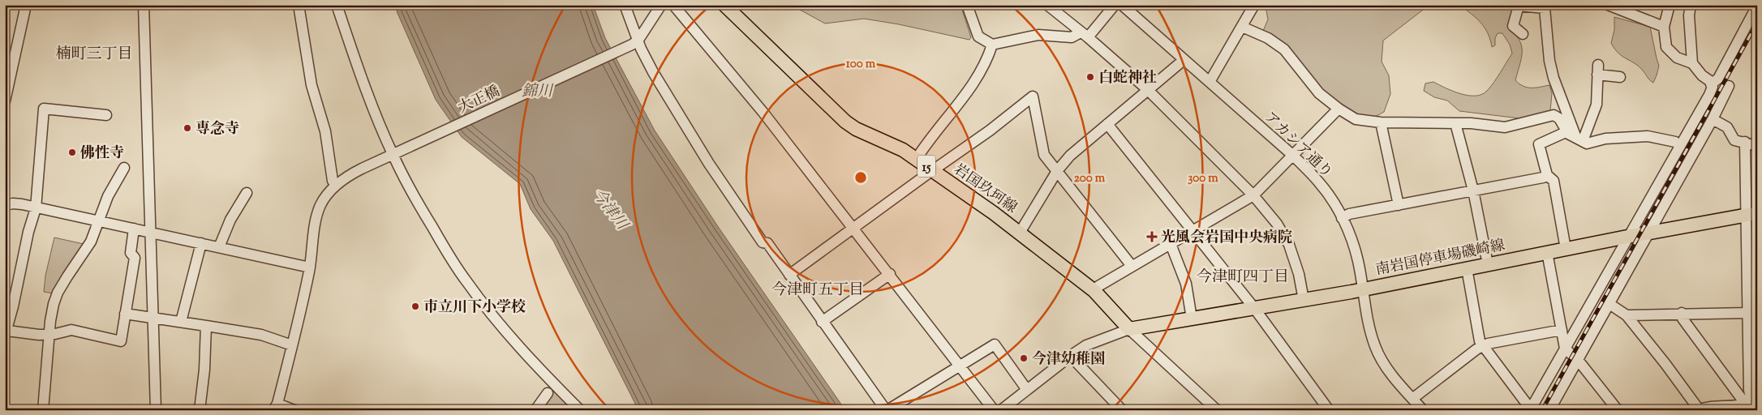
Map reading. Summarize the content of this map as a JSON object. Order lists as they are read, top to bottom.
{
  "streets": {
    "main road": ["15", "岩国玖珂線", "南岩国停車場磯崎線"],
    "street": ["大正橋", "アカシア通り"]
  },
  "crossings": [
    ["アカシア通り", "南岩国停車場磯崎線"],
    ["岩国玖珂線", "南岩国停車場磯崎線"]
  ],
  "districts": ["楠町三丁目", "今津町四丁目", "今津町五丁目"],
  "water": ["錦川", "今津川"],
  "places": {
    "other": [
      "白蛇神社",
      "専念寺",
      "佛性寺",
      "市立川下小学校",
      "今津幼稚園"
    ],
    "health": ["光風会岩国中央病院"]
  },
  "rings": ["100 m", "200 m", "300 m"]
}
